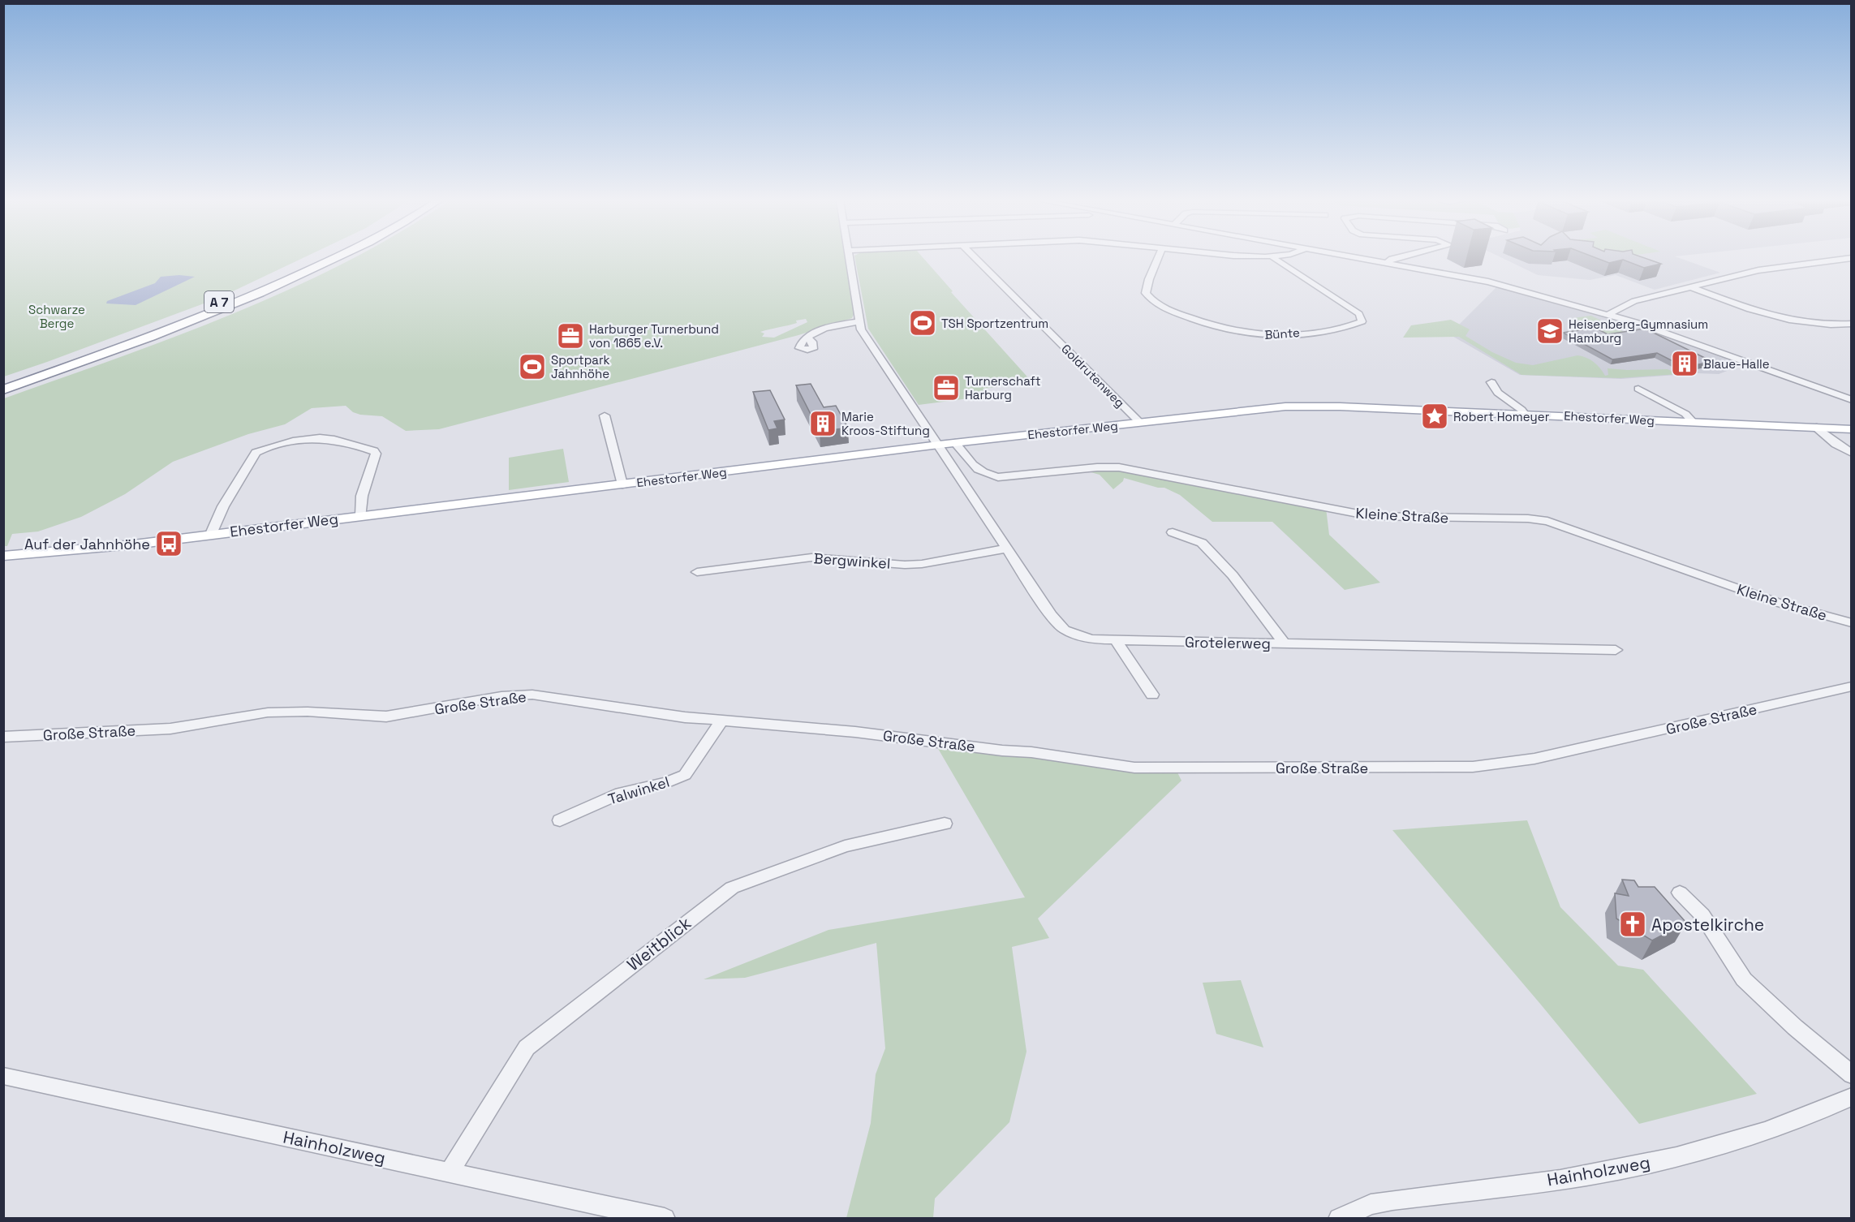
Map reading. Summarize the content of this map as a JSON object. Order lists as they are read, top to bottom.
{
  "streets": {
    "highway": ["A 7"],
    "main road": ["Ehestorfer Weg"],
    "street": [
      "Bünte",
      "Goldrutenweg",
      "Kleine Straße",
      "Bergwinkel",
      "Grotelerweg",
      "Große Straße",
      "Talwinkel",
      "Weitblick",
      "Hainholzweg"
    ]
  },
  "crossings": [
    ["Goldrutenweg", "Ehestorfer Weg"],
    ["Ehestorfer Weg", "Kleine Straße"],
    ["Ehestorfer Weg", "Grotelerweg"],
    ["Bergwinkel", "Grotelerweg"],
    ["Große Straße", "Talwinkel"],
    ["Weitblick", "Hainholzweg"]
  ],
  "parks": ["Schwarze Berge"],
  "places": {
    "sports": ["TSH Sportzentrum", "Sportpark Jahnhöhe"],
    "school or university": ["Heisenberg-Gymnasium Hamburg"],
    "office": ["Harburger Turnerbund von 1865 e.V.", "Turnerschaft Harburg"],
    "building": ["Blaue-Halle", "Marie Kroos-Stiftung"],
    "place": ["Robert Homeyer"],
    "bus stop": ["Auf der Jahnhöhe"],
    "church": ["Apostelkirche"]
  }
}
